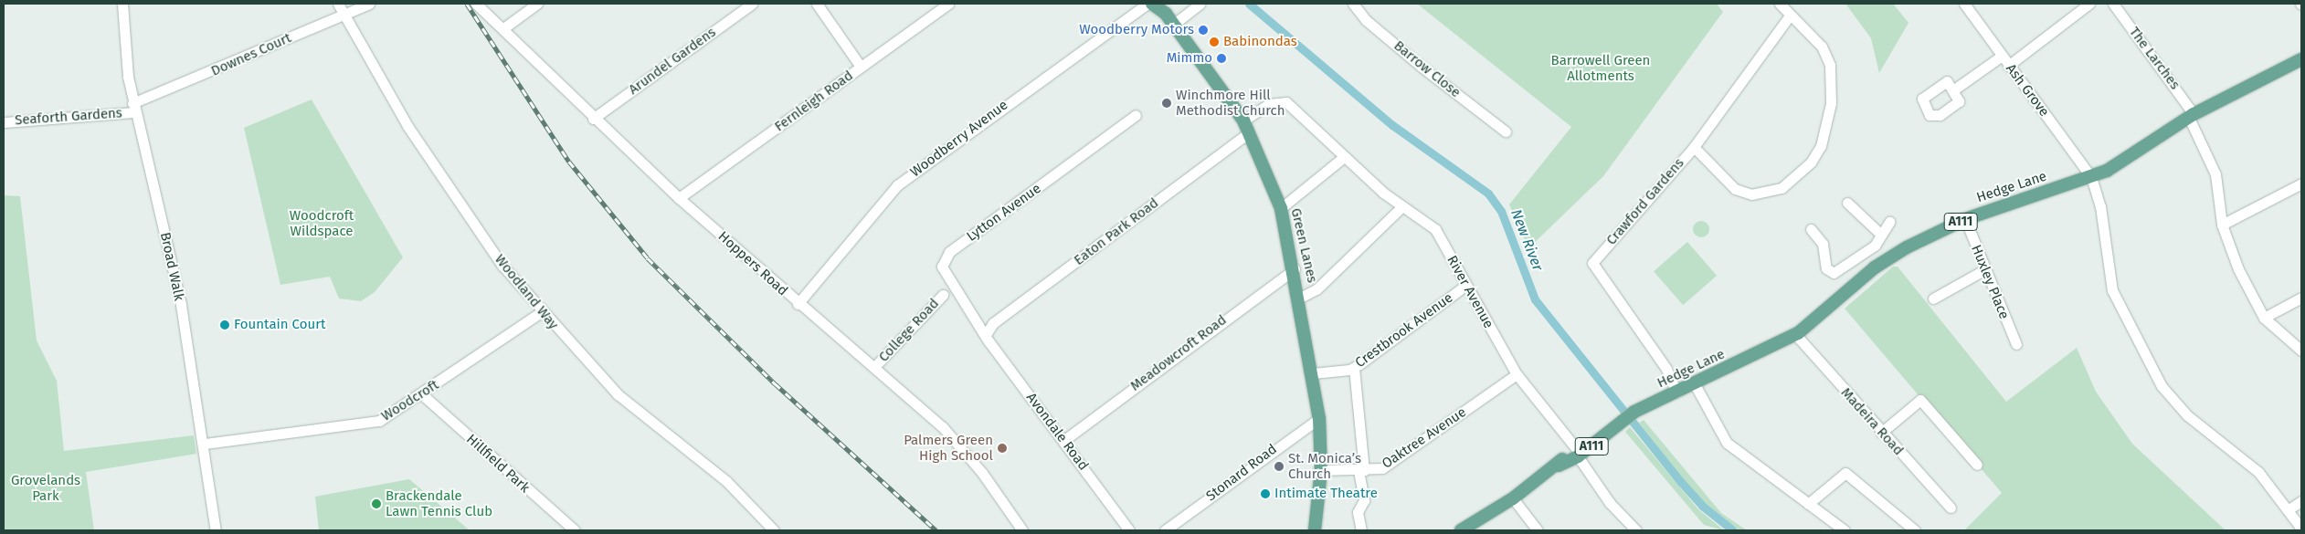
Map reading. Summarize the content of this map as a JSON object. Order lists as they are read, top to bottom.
{
  "streets": {
    "main road": ["Hedge Lane", "A111", "Green Lanes"],
    "street": [
      "Downes Court",
      "The Larches",
      "Arundel Gardens",
      "Barrow Close",
      "Ash Grove",
      "Fernleigh Road",
      "Seaforth Gardens",
      "Woodberry Avenue",
      "Crawford Gardens",
      "Lytton Avenue",
      "Eaton Park Road",
      "Hoppers Road",
      "Broad Walk",
      "Huxley Place",
      "Woodland Way",
      "River Avenue",
      "College Road",
      "Crestbrook Avenue",
      "Meadowcroft Road",
      "Woodcroft",
      "Madeira Road",
      "Avondale Road",
      "Oaktree Avenue",
      "Hillfield Park",
      "Stonard Road"
    ]
  },
  "crossings": [
    ["Downes Court", "Seaforth Gardens"],
    ["Downes Court", "Broad Walk"],
    ["Downes Court", "Woodland Way"],
    ["The Larches", "Hedge Lane"],
    ["Arundel Gardens", "Hoppers Road"],
    ["Ash Grove", "Hedge Lane"],
    ["Fernleigh Road", "Hoppers Road"],
    ["Seaforth Gardens", "Broad Walk"],
    ["Woodberry Avenue", "Hoppers Road"],
    ["Hedge Lane", "Crawford Gardens"],
    ["Hedge Lane", "Huxley Place"],
    ["Hedge Lane", "River Avenue"],
    ["Hedge Lane", "Madeira Road"],
    ["Lytton Avenue", "Eaton Park Road"],
    ["Lytton Avenue", "Avondale Road"],
    ["Eaton Park Road", "Green Lanes"],
    ["Eaton Park Road", "Avondale Road"],
    ["Green Lanes", "River Avenue"],
    ["Green Lanes", "Crestbrook Avenue"],
    ["Green Lanes", "Meadowcroft Road"],
    ["Green Lanes", "Oaktree Avenue"],
    ["Green Lanes", "Stonard Road"],
    ["Hoppers Road", "College Road"],
    ["Broad Walk", "Woodcroft"],
    ["Woodland Way", "Woodcroft"],
    ["River Avenue", "Crestbrook Avenue"],
    ["River Avenue", "Oaktree Avenue"],
    ["Meadowcroft Road", "Avondale Road"],
    ["Woodcroft", "Hillfield Park"]
  ],
  "water": ["New River"],
  "parks": ["Barrowell Green Allotments", "Woodcroft Wildspace", "Grovelands Park"],
  "places": [
    "Woodberry Motors",
    "Babinondas",
    "Mimmo",
    "Winchmore Hill Methodist Church",
    "Fountain Court",
    "Palmers Green High School",
    "St. Monica’s Church",
    "Intimate Theatre",
    "Brackendale Lawn Tennis Club"
  ]
}
